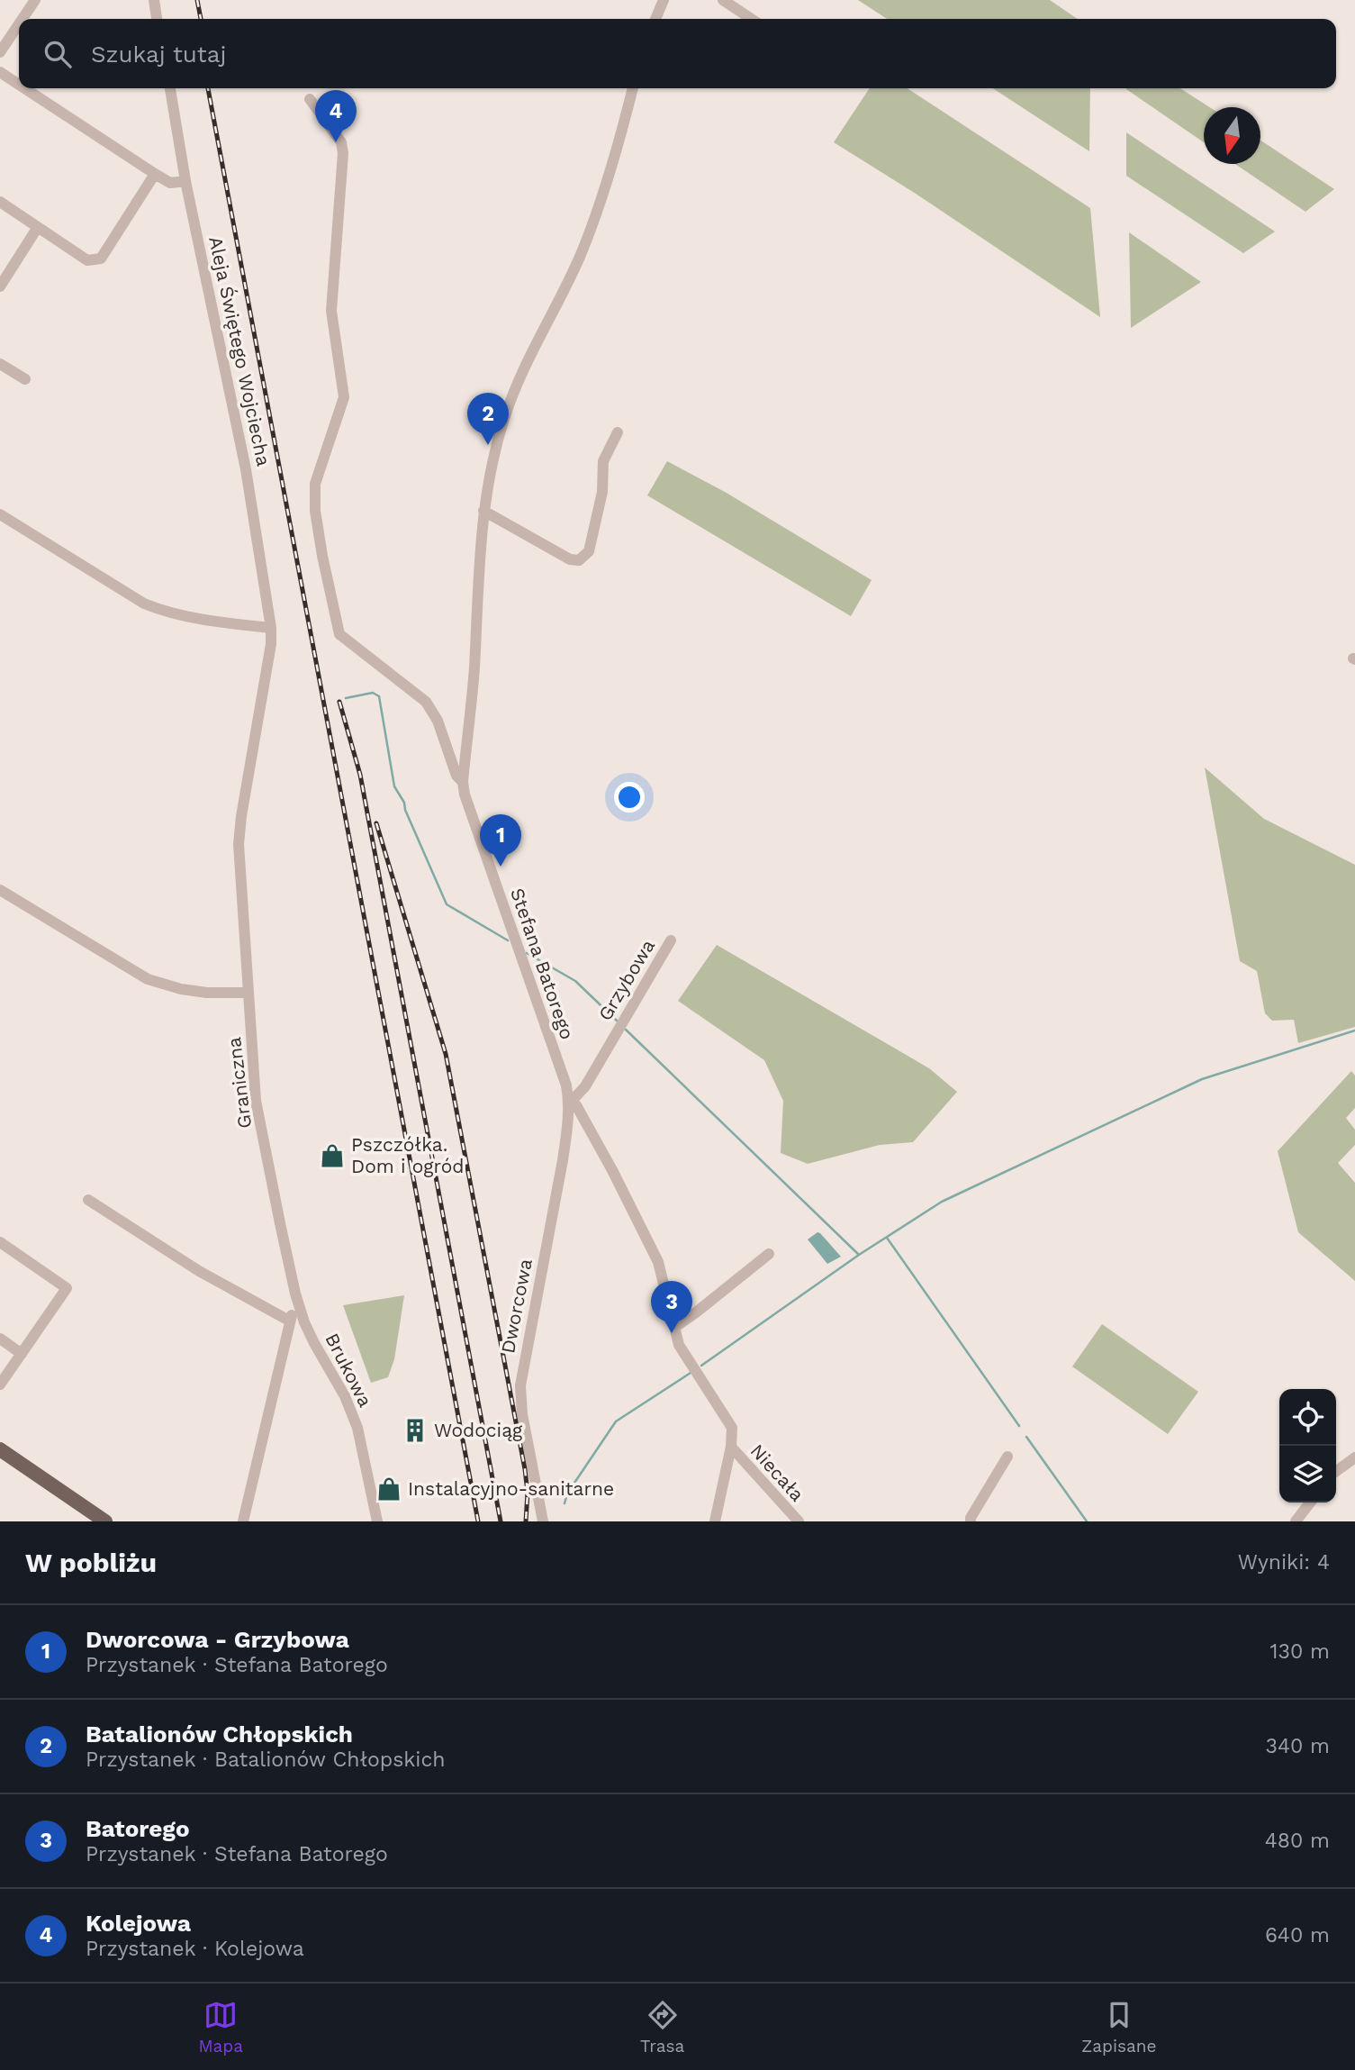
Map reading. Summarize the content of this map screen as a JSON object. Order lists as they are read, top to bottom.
{
  "streets": {
    "street": [
      "Aleja Świętego Wojciecha",
      "Stefana Batorego",
      "Grzybowa",
      "Graniczna",
      "Dworcowa",
      "Brukowa",
      "Niecała"
    ]
  },
  "crossings": [
    ["Aleja Świętego Wojciecha", "Graniczna"],
    ["Stefana Batorego", "Grzybowa"],
    ["Stefana Batorego", "Dworcowa"],
    ["Stefana Batorego", "Niecała"],
    ["Grzybowa", "Dworcowa"],
    ["Graniczna", "Brukowa"]
  ],
  "places": {
    "shop": ["Pszczółka. Dom i ogród", "Instalacyjno-sanitarne"],
    "building": ["Wodociąg"]
  },
  "north": "bottom",
  "page": {
    "search": "Szukaj tutaj",
    "pins": [
      "4",
      "2",
      "1",
      "3"
    ],
    "heading": ["W pobliżu", "Wyniki: 4"],
    "list": [
      {
        "mark": "1",
        "name": "Dworcowa - Grzybowa",
        "note": "Przystanek · Stefana Batorego",
        "value": "130 m"
      },
      {
        "mark": "2",
        "name": "Batalionów Chłopskich",
        "note": "Przystanek · Batalionów Chłopskich",
        "value": "340 m"
      },
      {
        "mark": "3",
        "name": "Batorego",
        "note": "Przystanek · Stefana Batorego",
        "value": "480 m"
      },
      {
        "mark": "4",
        "name": "Kolejowa",
        "note": "Przystanek · Kolejowa",
        "value": "640 m"
      }
    ],
    "nav": ["Mapa", "Trasa", "Zapisane"]
  }
}
